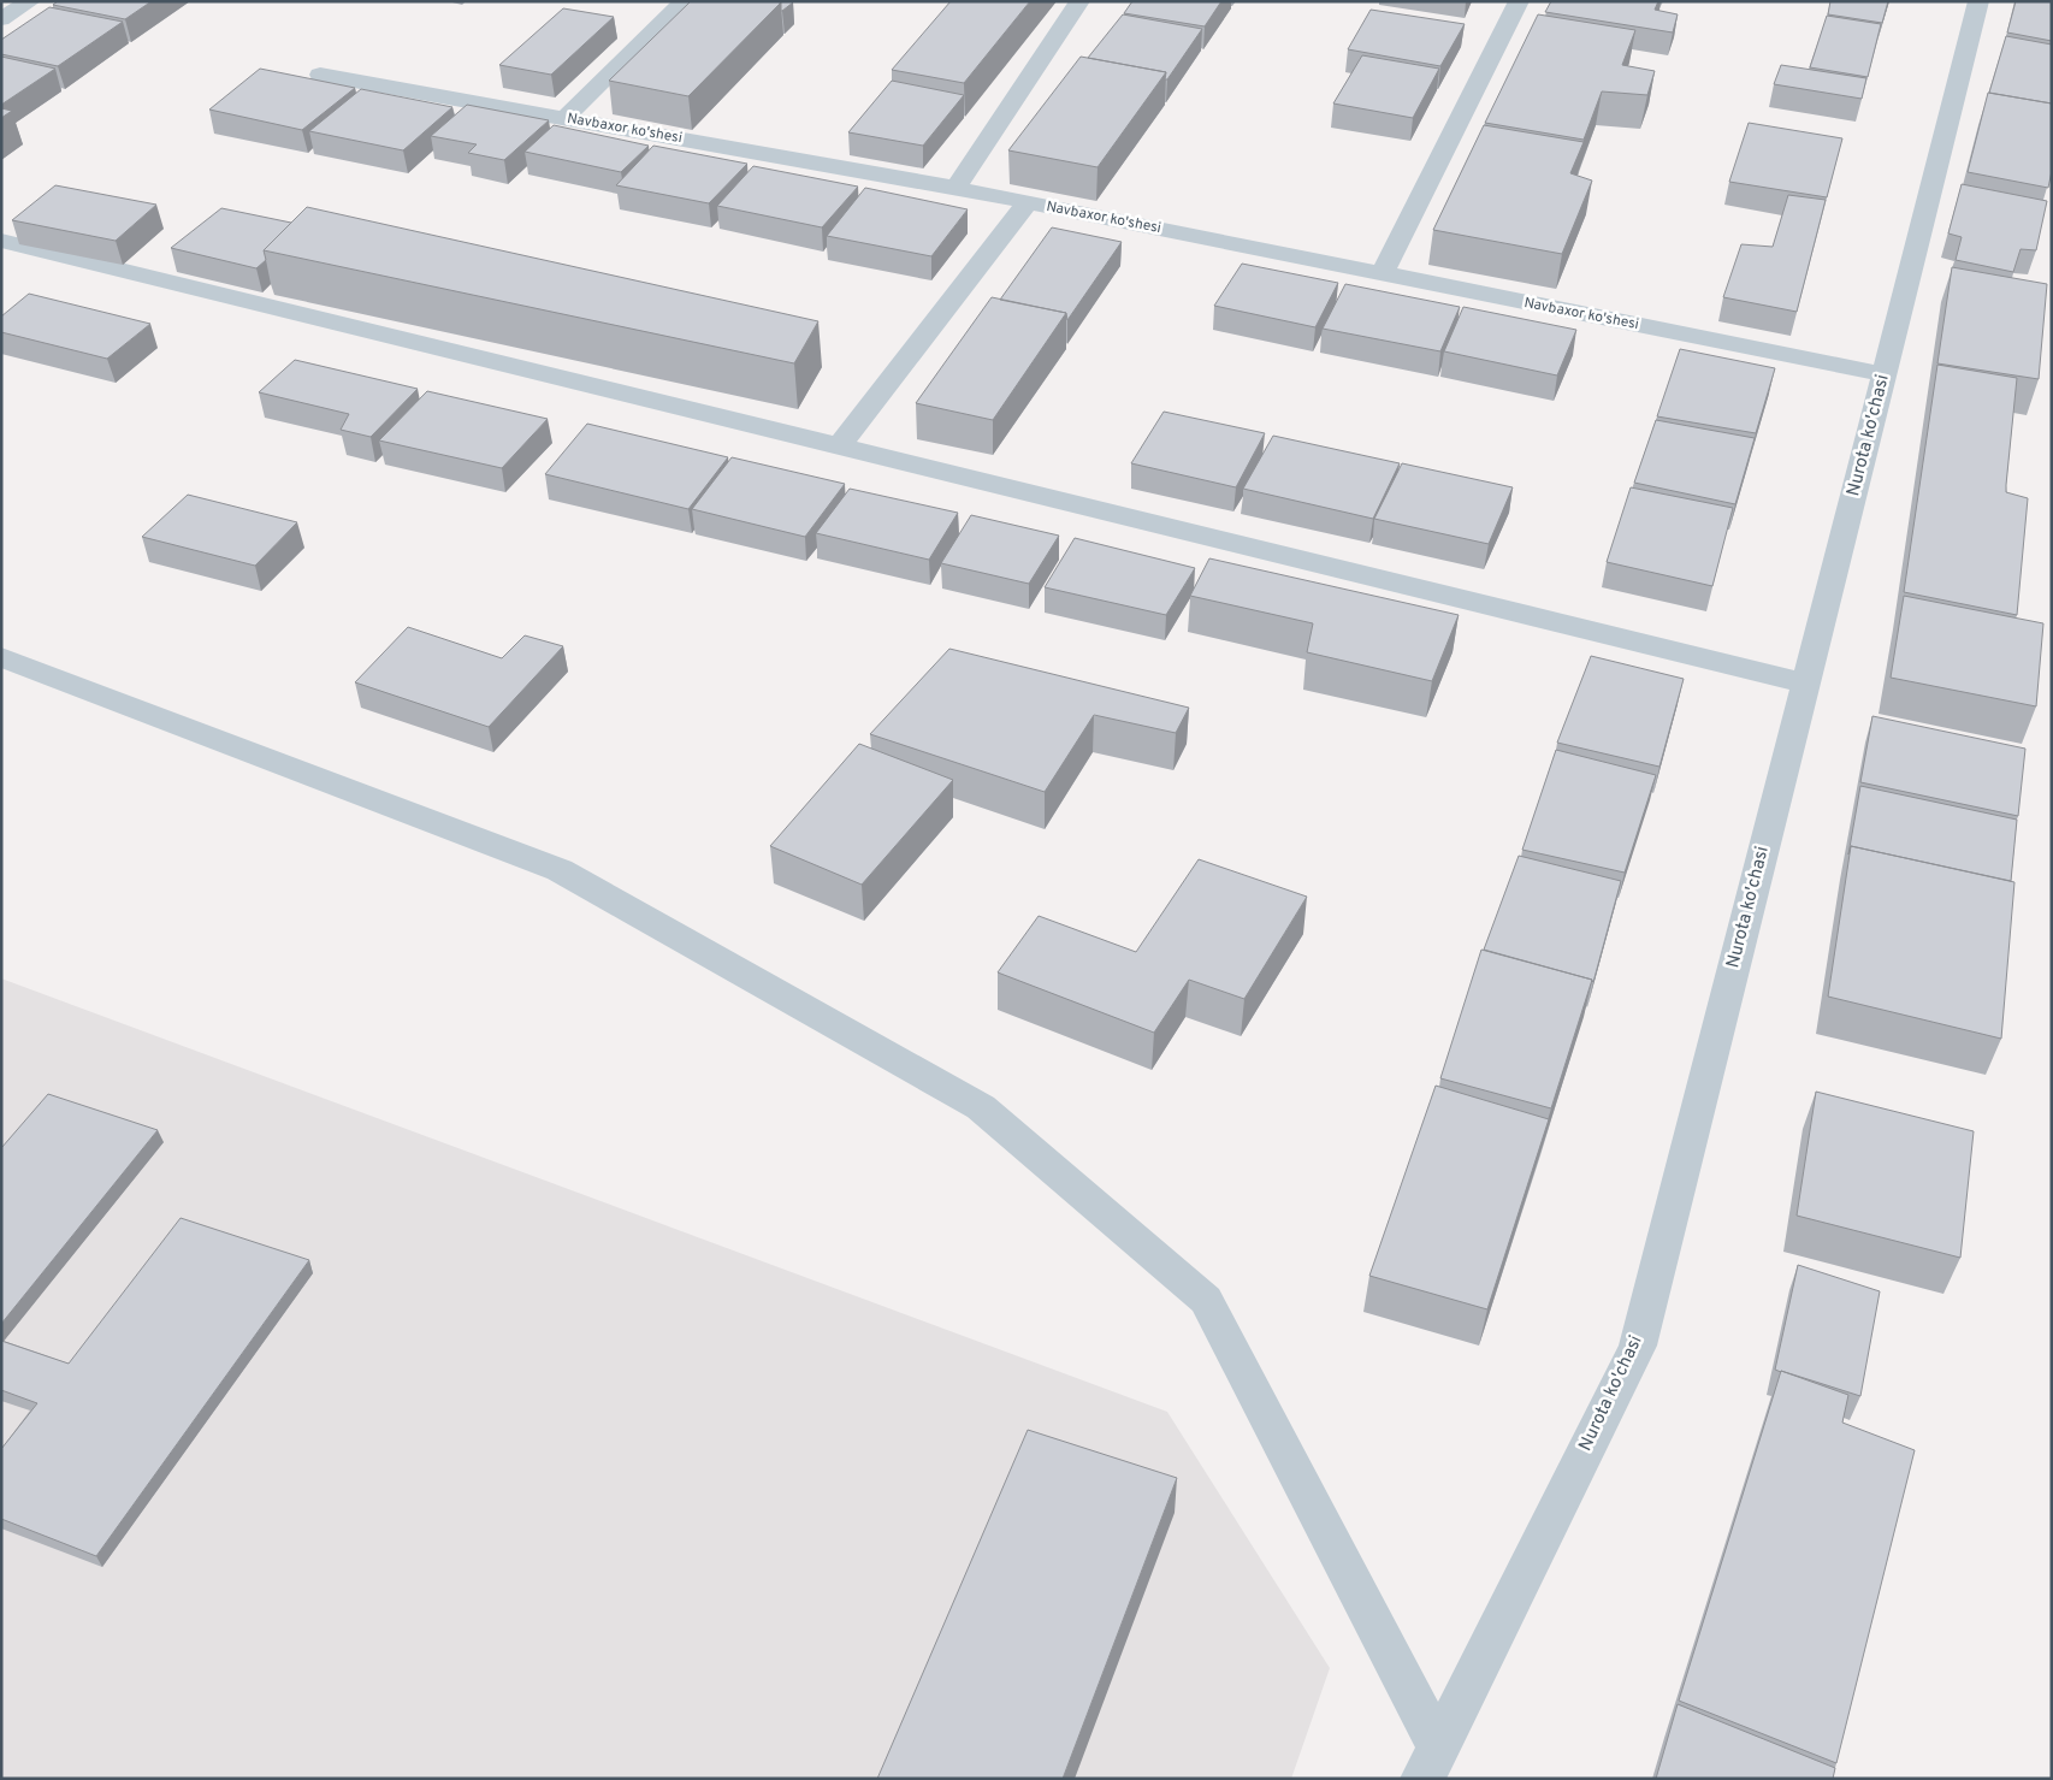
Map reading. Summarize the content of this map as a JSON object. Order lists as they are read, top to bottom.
{
  "streets": {
    "street": ["Navbaxor ko'shesi", "Nurota ko'chasi"]
  },
  "crossings": [
    ["Navbaxor ko'shesi", "Nurota ko'chasi"]
  ]
}
